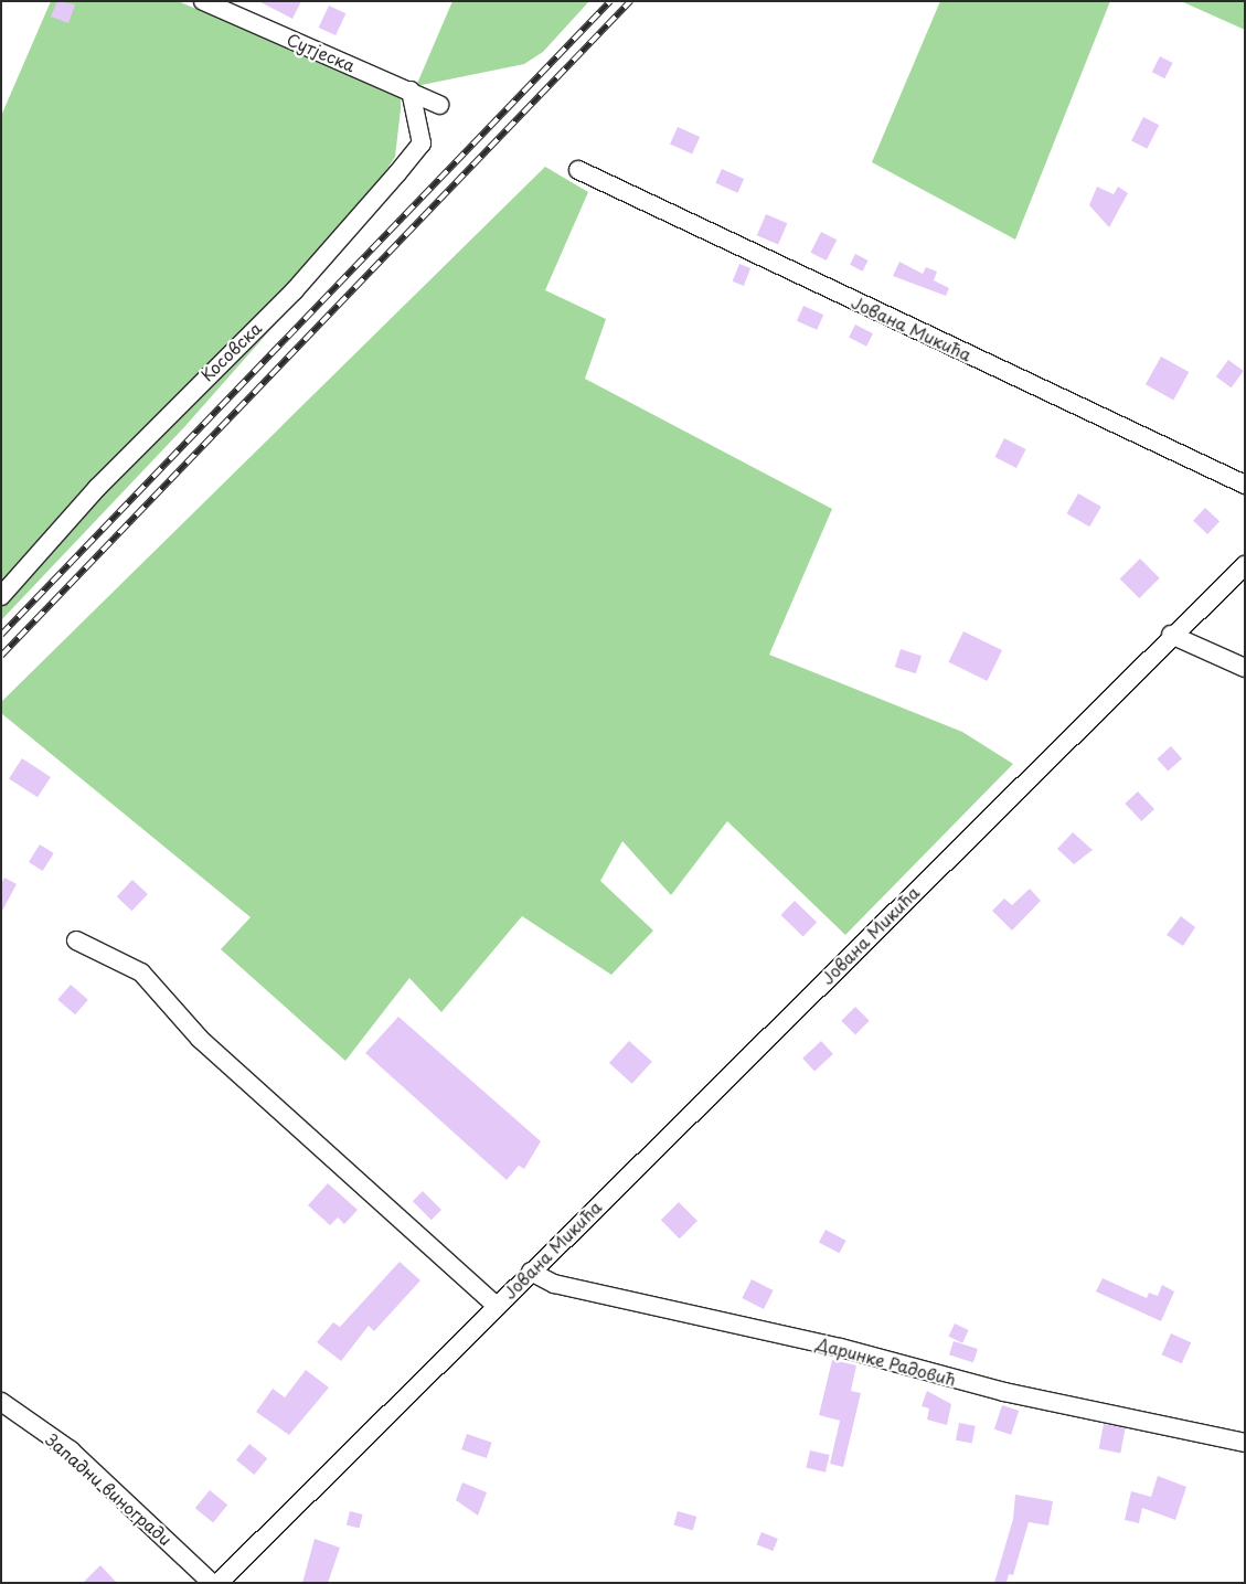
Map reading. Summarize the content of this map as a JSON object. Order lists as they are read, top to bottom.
{
  "streets": {
    "street": [
      "Сутјеска",
      "Јована Микића",
      "Косовска",
      "Даринке Радовић",
      "Западни виногради"
    ]
  },
  "crossings": [
    ["Сутјеска", "Косовска"],
    ["Јована Микића", "Даринке Радовић"]
  ]
}
